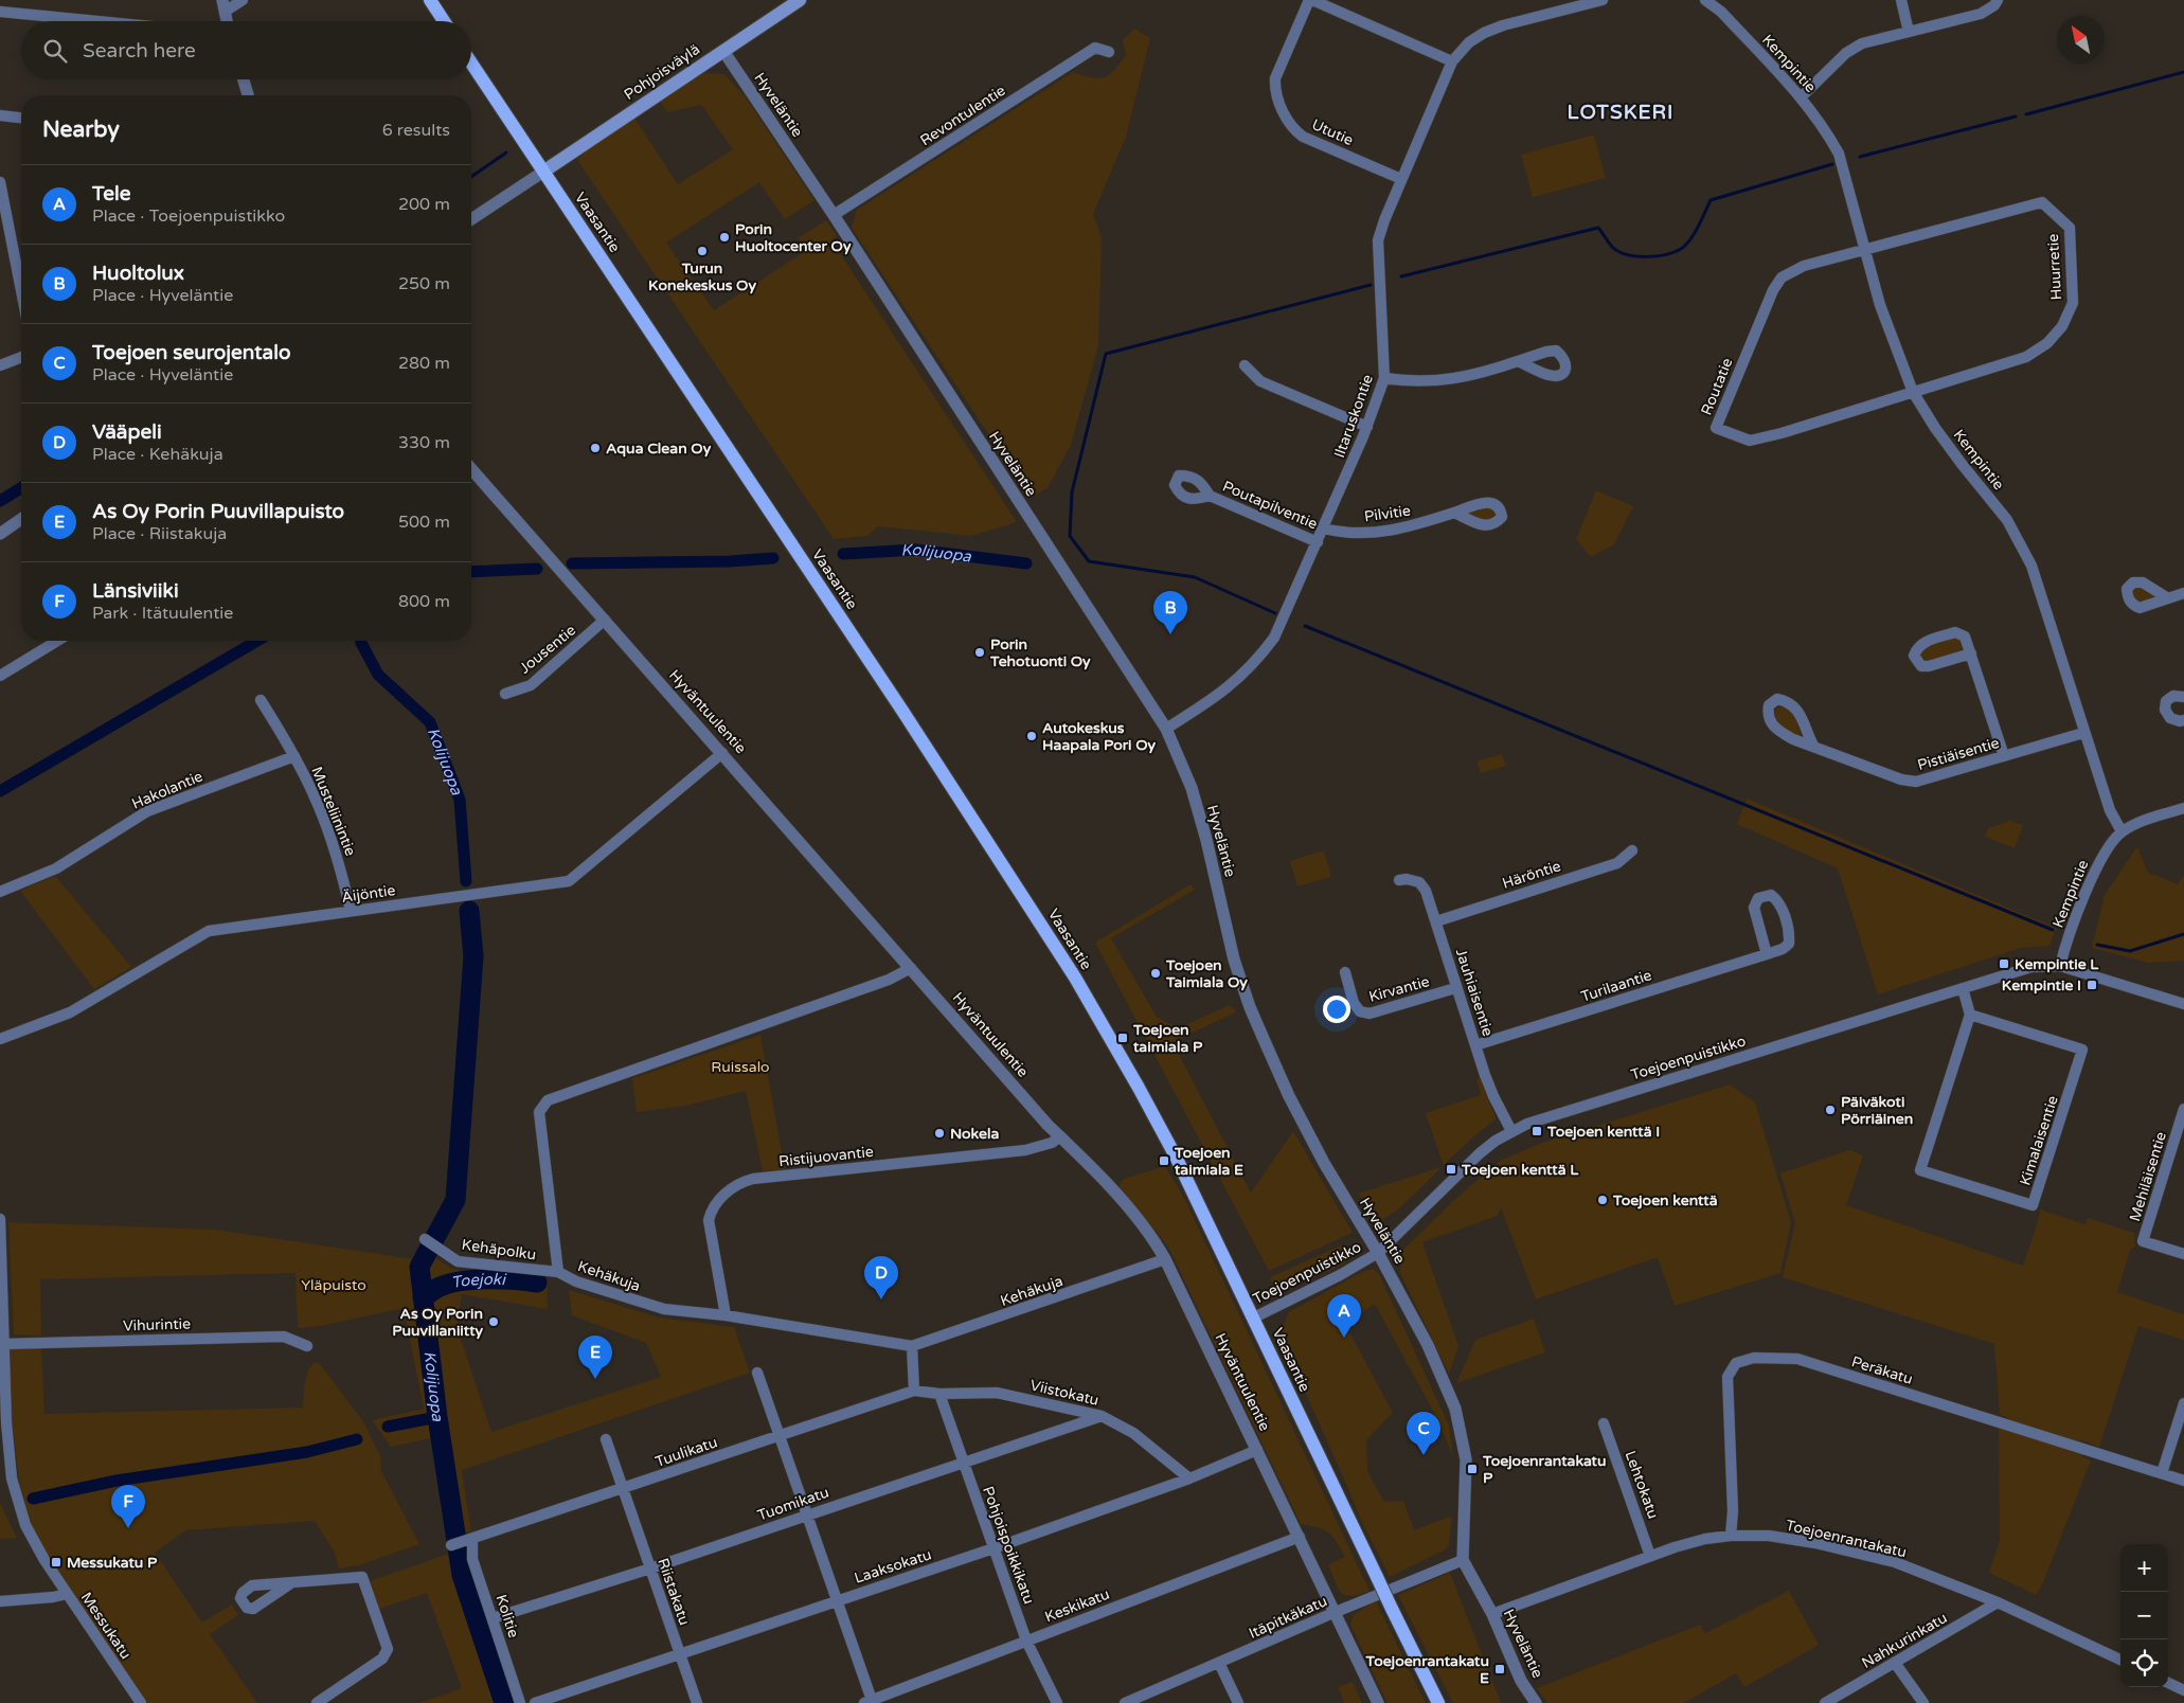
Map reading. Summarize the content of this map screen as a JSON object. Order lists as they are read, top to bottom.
{
  "streets": {
    "main road": ["Pohjoisväylä", "Vaasantie"],
    "street": [
      "Kempintie",
      "Hyveläntie",
      "Revontulentie",
      "Ututie",
      "Huurretie",
      "Routatie",
      "Iltaruskontie",
      "Poutapilventie",
      "Pilvitie",
      "Jousentie",
      "Hyväntuulentie",
      "Pistiäisentie",
      "Hakolantie",
      "Musteliinintie",
      "Häröntie",
      "Äijöntie",
      "Turilaantie",
      "Kirvantie",
      "Jauhiaisentie",
      "Toejoenpuistikko",
      "Kimalaisentie",
      "Ristijuovantie",
      "Mehiläisentie",
      "Kehäpolku",
      "Kehäkuja",
      "Vihurintie",
      "Peräkatu",
      "Viistokatu",
      "Tuulikatu",
      "Lehtokatu",
      "Tuomikatu",
      "Toejoenrantakatu",
      "Pohjoispoikkikatu",
      "Laaksokatu",
      "Riistakatu",
      "Keskikatu",
      "Kolitie",
      "Itäpitkäkatu",
      "Messukatu",
      "Nahkurinkatu"
    ]
  },
  "crossings": [
    ["Kempintie", "Huurretie"],
    ["Kempintie", "Routatie"],
    ["Kempintie", "Pistiäisentie"],
    ["Kempintie", "Toejoenpuistikko"],
    ["Pohjoisväylä", "Hyveläntie"],
    ["Pohjoisväylä", "Vaasantie"],
    ["Hyveläntie", "Revontulentie"],
    ["Hyveläntie", "Iltaruskontie"],
    ["Hyveläntie", "Toejoenpuistikko"],
    ["Hyveläntie", "Toejoenrantakatu"],
    ["Hyveläntie", "Itäpitkäkatu"],
    ["Ututie", "Iltaruskontie"],
    ["Vaasantie", "Toejoenpuistikko"],
    ["Huurretie", "Routatie"],
    ["Iltaruskontie", "Poutapilventie"],
    ["Iltaruskontie", "Pilvitie"],
    ["Jousentie", "Hyväntuulentie"],
    ["Hyväntuulentie", "Äijöntie"],
    ["Hyväntuulentie", "Ristijuovantie"],
    ["Hyväntuulentie", "Kehäkuja"],
    ["Hyväntuulentie", "Laaksokatu"],
    ["Hyväntuulentie", "Keskikatu"],
    ["Hyväntuulentie", "Itäpitkäkatu"],
    ["Hakolantie", "Musteliinintie"],
    ["Musteliinintie", "Äijöntie"],
    ["Häröntie", "Jauhiaisentie"],
    ["Turilaantie", "Jauhiaisentie"],
    ["Kirvantie", "Jauhiaisentie"],
    ["Jauhiaisentie", "Toejoenpuistikko"],
    ["Ristijuovantie", "Kehäkuja"],
    ["Kehäpolku", "Kehäkuja"],
    ["Peräkatu", "Toejoenrantakatu"],
    ["Viistokatu", "Tuulikatu"],
    ["Viistokatu", "Tuomikatu"],
    ["Viistokatu", "Pohjoispoikkikatu"],
    ["Viistokatu", "Laaksokatu"],
    ["Tuulikatu", "Riistakatu"],
    ["Tuulikatu", "Kolitie"],
    ["Lehtokatu", "Toejoenrantakatu"],
    ["Tuomikatu", "Pohjoispoikkikatu"],
    ["Tuomikatu", "Riistakatu"],
    ["Tuomikatu", "Kolitie"],
    ["Toejoenrantakatu", "Nahkurinkatu"],
    ["Pohjoispoikkikatu", "Laaksokatu"],
    ["Pohjoispoikkikatu", "Keskikatu"],
    ["Laaksokatu", "Riistakatu"]
  ],
  "districts": ["LOTSKERI"],
  "water": ["Kolijuopa", "Toejoki"],
  "parks": ["Ruissalo", "Yläpuisto"],
  "places": {
    "other": [
      "Porin Huoltocenter Oy",
      "Turun Konekeskus Oy",
      "Aqua Clean Oy",
      "Porin Tehotuonti Oy",
      "Autokeskus Haapala Pori Oy",
      "Toejoen Taimiala Oy",
      "Päiväkoti Pörriäinen",
      "Nokela",
      "Toejoen kenttä",
      "As Oy Porin Puuvillaniitty"
    ],
    "transit": [
      "Kempintie L",
      "Kempintie I",
      "Toejoen taimiala P",
      "Toejoen kenttä I",
      "Toejoen taimiala E",
      "Toejoen kenttä L",
      "Toejoenrantakatu P",
      "Messukatu P",
      "Toejoenrantakatu E"
    ]
  },
  "north": "top left",
  "page": {
    "search": "Search here",
    "heading": ["Nearby", "6 results"],
    "list": [
      {
        "mark": "A",
        "name": "Tele",
        "note": "Place · Toejoenpuistikko",
        "value": "200 m"
      },
      {
        "mark": "B",
        "name": "Huoltolux",
        "note": "Place · Hyveläntie",
        "value": "250 m"
      },
      {
        "mark": "C",
        "name": "Toejoen seurojentalo",
        "note": "Place · Hyveläntie",
        "value": "280 m"
      },
      {
        "mark": "D",
        "name": "Vääpeli",
        "note": "Place · Kehäkuja",
        "value": "330 m"
      },
      {
        "mark": "E",
        "name": "As Oy Porin Puuvillapuisto",
        "note": "Place · Riistakuja",
        "value": "500 m"
      },
      {
        "mark": "F",
        "name": "Länsiviiki",
        "note": "Park · Itätuulentie",
        "value": "800 m"
      }
    ],
    "pins": [
      "B",
      "D",
      "A",
      "E",
      "C",
      "F"
    ],
    "map_buttons": ["+", "−"]
  }
}
